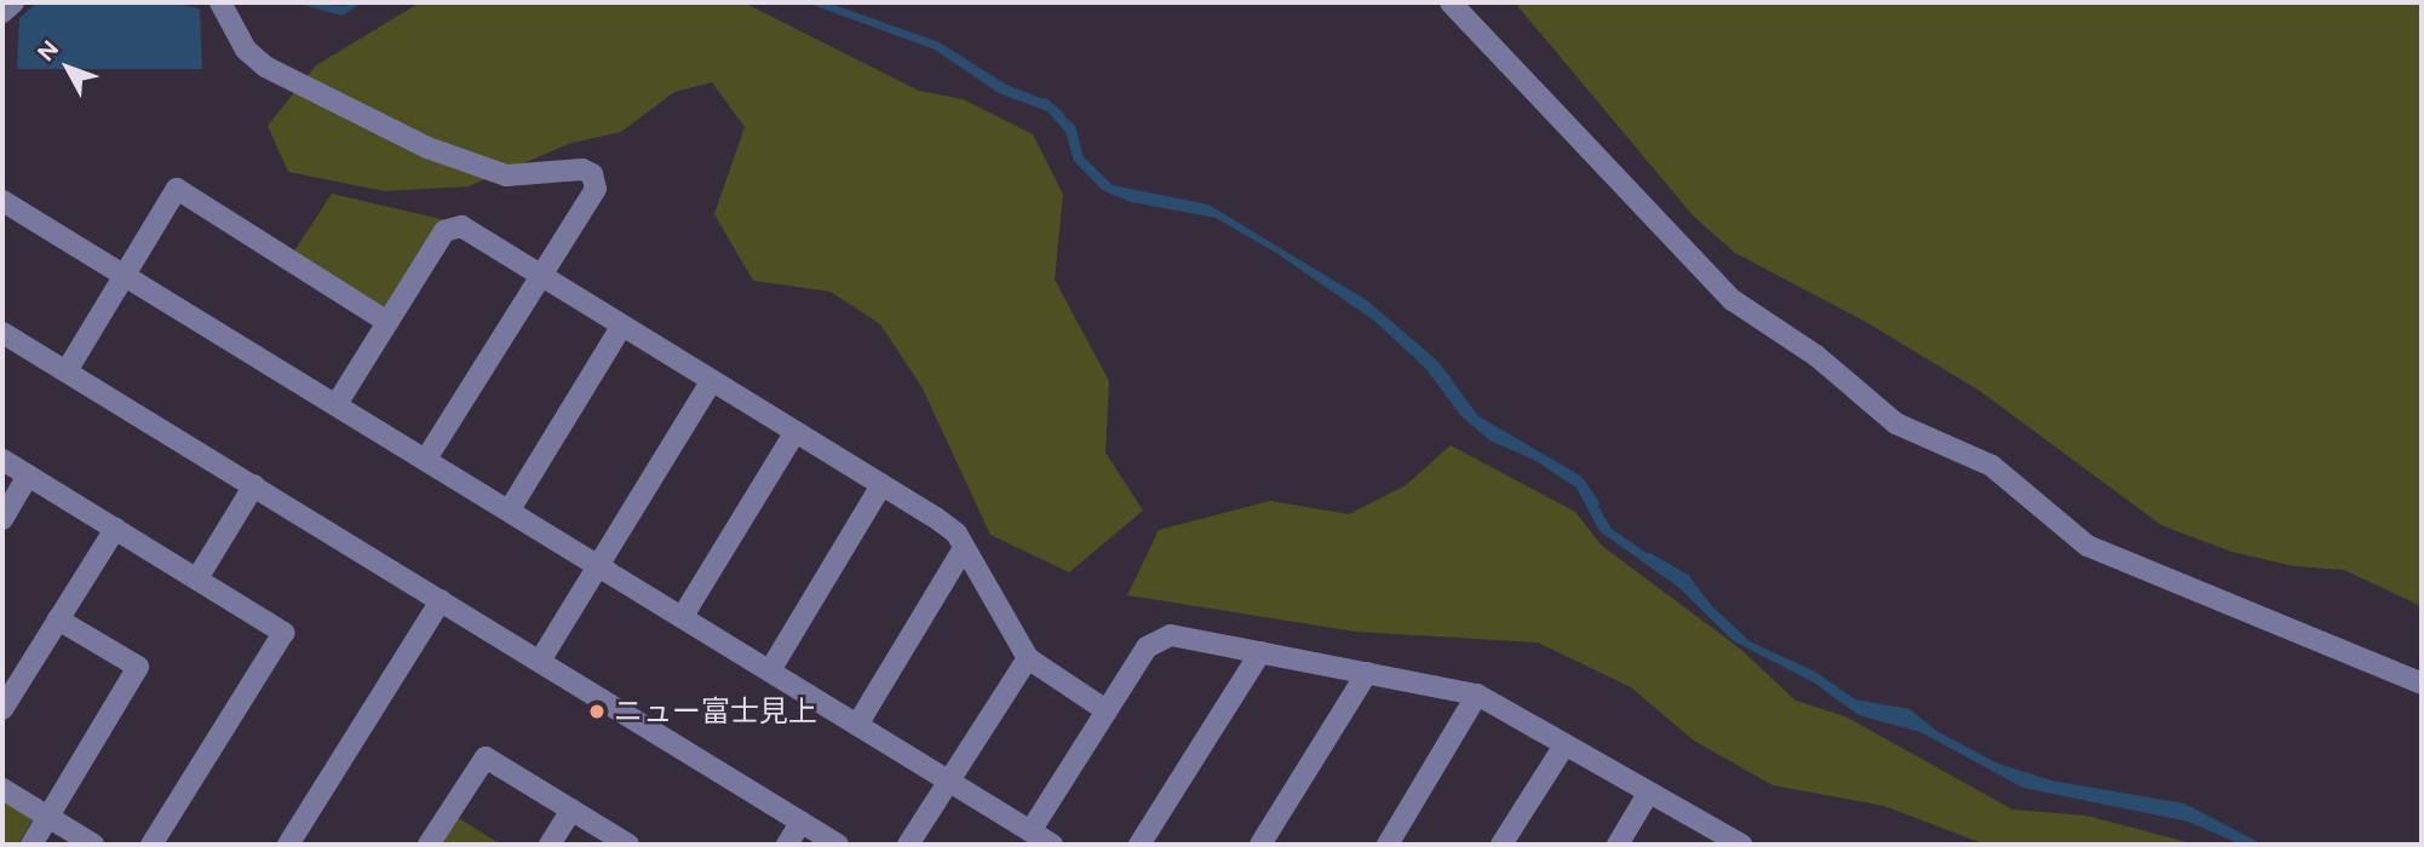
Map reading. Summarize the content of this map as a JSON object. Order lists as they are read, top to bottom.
{
  "places": ["ニュー富士見上"],
  "north": "top left"
}
